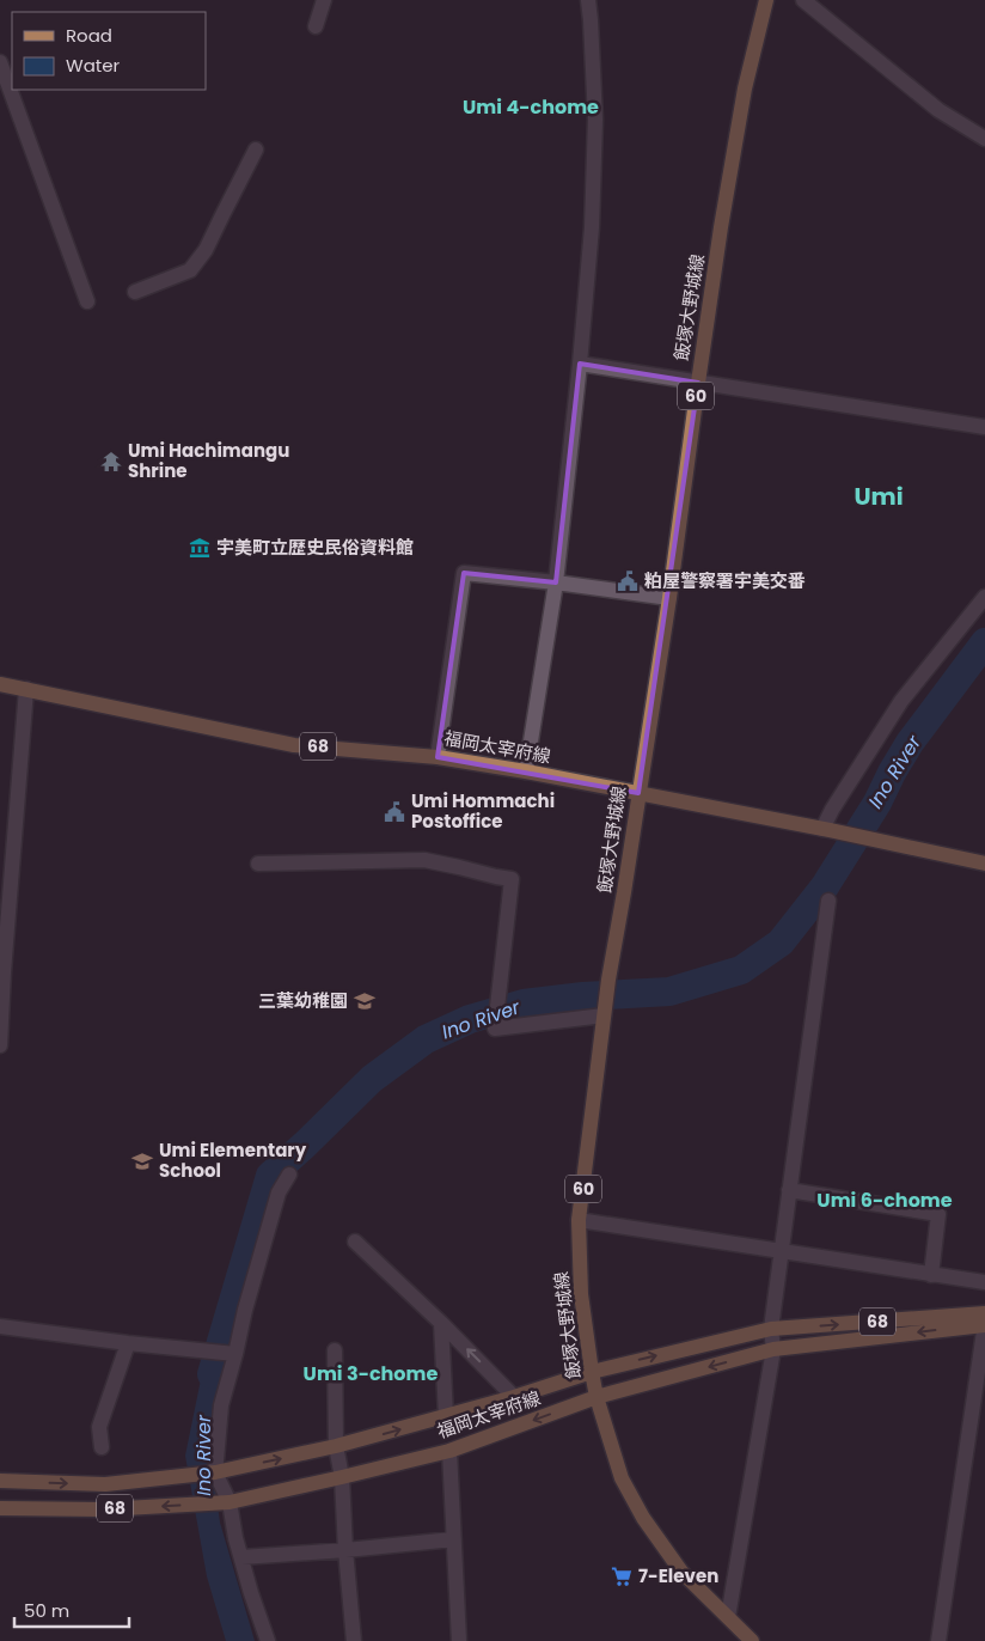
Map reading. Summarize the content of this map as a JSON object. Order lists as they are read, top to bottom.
{
  "streets": {
    "main road": [
      "飯塚大野城線",
      "60",
      "68",
      "福岡太宰府線"
    ]
  },
  "crossings": [
    ["飯塚大野城線", "福岡太宰府線"]
  ],
  "districts": [
    "Umi 4-chome",
    "Umi",
    "Umi 6-chome",
    "Umi 3-chome"
  ],
  "water": ["Ino River"],
  "places": {
    "temple": ["Umi Hachimangu Shrine"],
    "museum": ["宇美町立歴史民俗資料館"],
    "public building": ["粕屋警察署宇美交番", "Umi Hommachi Postoffice"],
    "school or university": ["三葉幼稚園", "Umi Elementary School"],
    "supermarket": ["7-Eleven"]
  },
  "legend": ["Road", "Water"],
  "scale_bar": "50 m"
}
